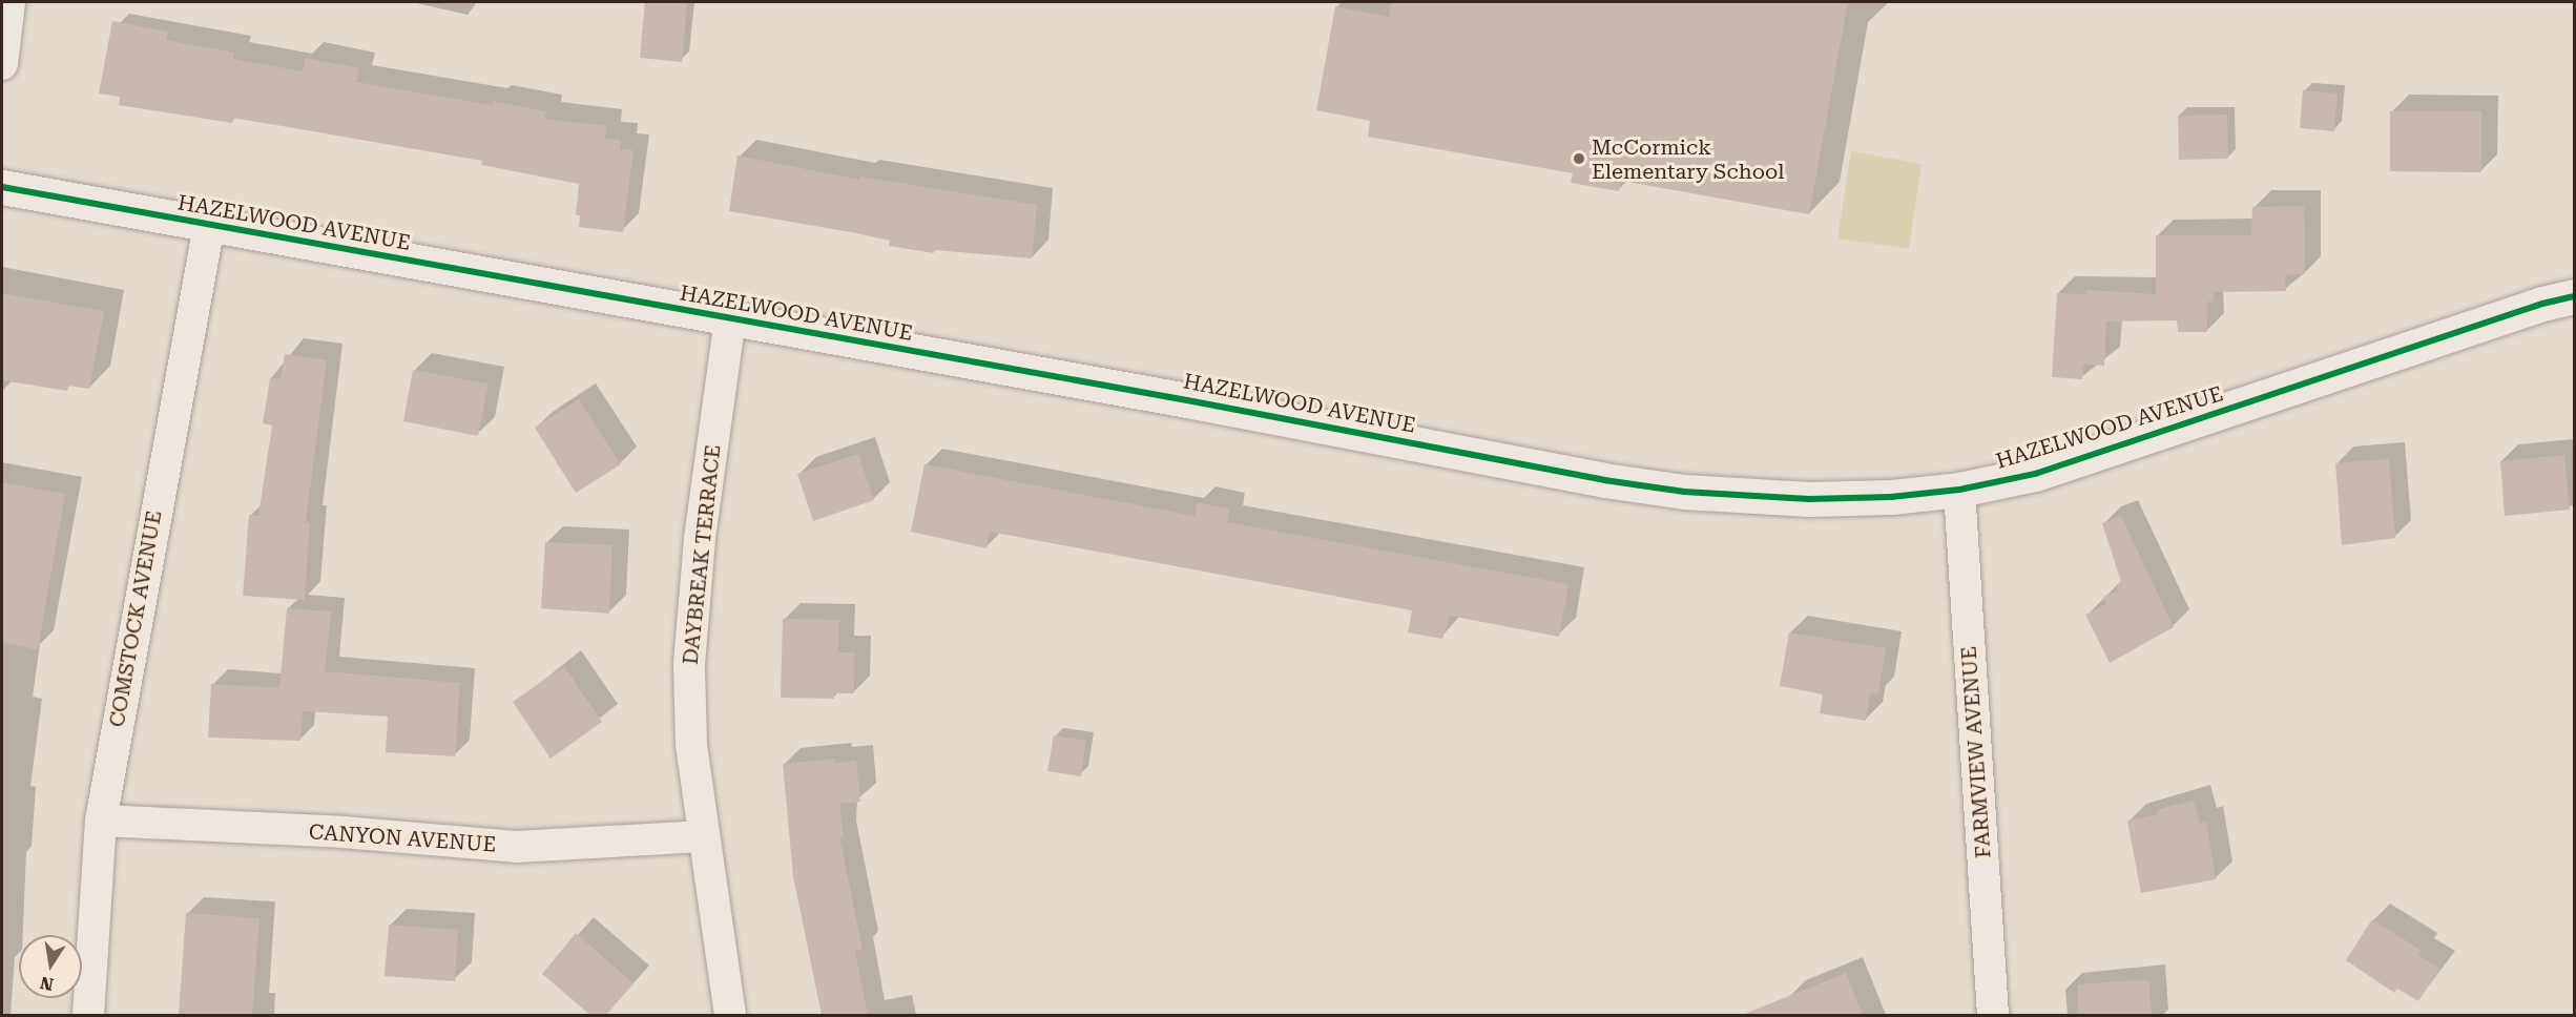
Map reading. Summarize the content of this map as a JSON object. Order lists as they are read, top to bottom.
{
  "streets": {
    "street": [
      "HAZELWOOD AVENUE",
      "DAYBREAK TERRACE",
      "COMSTOCK AVENUE",
      "FARMVIEW AVENUE",
      "CANYON AVENUE"
    ]
  },
  "crossings": [
    ["HAZELWOOD AVENUE", "DAYBREAK TERRACE"],
    ["HAZELWOOD AVENUE", "COMSTOCK AVENUE"],
    ["HAZELWOOD AVENUE", "FARMVIEW AVENUE"],
    ["DAYBREAK TERRACE", "CANYON AVENUE"],
    ["COMSTOCK AVENUE", "CANYON AVENUE"]
  ],
  "places": ["McCormick Elementary School"],
  "north": "bottom"
}
